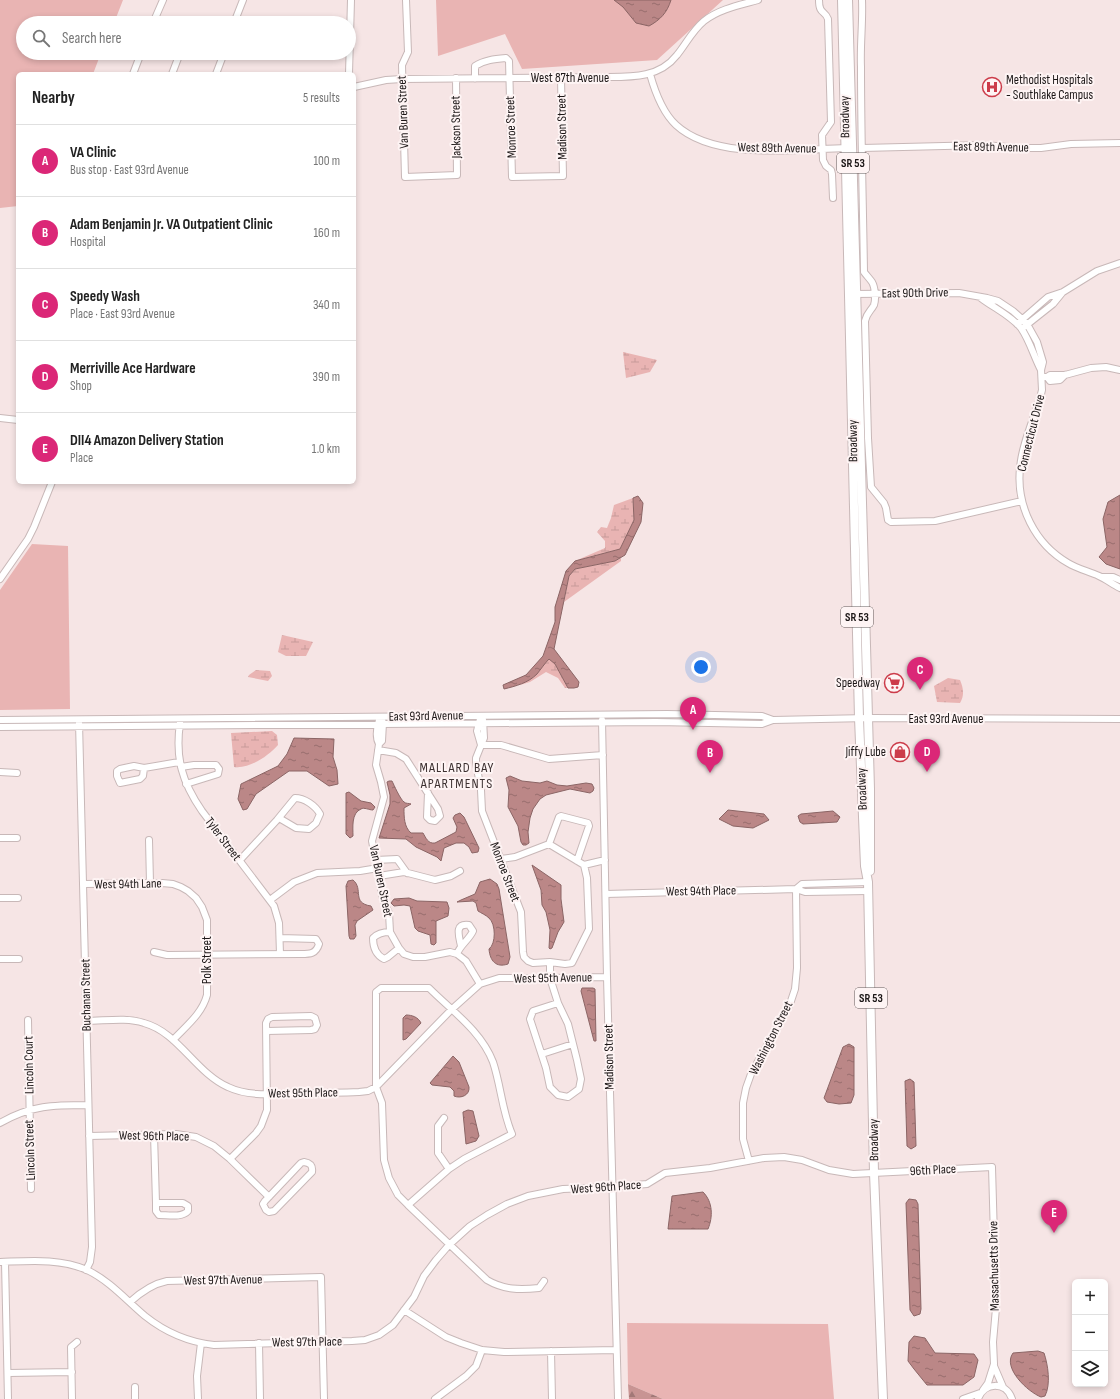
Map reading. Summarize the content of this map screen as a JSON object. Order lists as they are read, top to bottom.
{
  "streets": {
    "main road": ["Broadway", "SR 53"],
    "street": [
      "West 87th Avenue",
      "Van Buren Street",
      "Jackson Street",
      "Monroe Street",
      "Madison Street",
      "East 89th Avenue",
      "West 89th Avenue",
      "East 90th Drive",
      "Connecticut Drive",
      "East 93rd Avenue",
      "Tyler Street",
      "West 94th Lane",
      "West 94th Place",
      "Polk Street",
      "West 95th Avenue",
      "Buchanan Street",
      "Washington Street",
      "Lincoln Court",
      "West 95th Place",
      "West 96th Place",
      "Lincoln Street",
      "96th Place",
      "Massachusetts Drive",
      "West 97th Avenue",
      "West 97th Place"
    ]
  },
  "crossings": [
    ["West 87th Avenue", "Van Buren Street"],
    ["West 87th Avenue", "Jackson Street"],
    ["West 87th Avenue", "Monroe Street"],
    ["West 87th Avenue", "Madison Street"],
    ["West 87th Avenue", "West 89th Avenue"],
    ["Van Buren Street", "Jackson Street"],
    ["Van Buren Street", "East 93rd Avenue"],
    ["Broadway", "West 89th Avenue"],
    ["Broadway", "East 90th Drive"],
    ["Broadway", "East 93rd Avenue"],
    ["Broadway", "West 94th Place"],
    ["Broadway", "West 96th Place"],
    ["Broadway", "96th Place"],
    ["Monroe Street", "Madison Street"],
    ["Monroe Street", "East 93rd Avenue"],
    ["Madison Street", "East 93rd Avenue"],
    ["Madison Street", "West 94th Place"],
    ["Madison Street", "West 95th Avenue"],
    ["Madison Street", "West 96th Place"],
    ["East 90th Drive", "Connecticut Drive"],
    ["East 93rd Avenue", "Tyler Street"],
    ["East 93rd Avenue", "Buchanan Street"],
    ["West 94th Lane", "Polk Street"],
    ["West 94th Lane", "Buchanan Street"],
    ["West 94th Place", "Washington Street"],
    ["Polk Street", "West 95th Place"],
    ["Buchanan Street", "West 95th Place"],
    ["Buchanan Street", "West 96th Place"],
    ["Buchanan Street", "West 97th Place"],
    ["Washington Street", "West 96th Place"],
    ["Lincoln Court", "Lincoln Street"],
    ["West 96th Place", "96th Place"],
    ["West 96th Place", "West 97th Place"],
    ["96th Place", "Massachusetts Drive"],
    ["West 97th Avenue", "West 97th Place"]
  ],
  "districts": ["MALLARD BAY APARTMENTS"],
  "places": {
    "hospital": ["Methodist Hospitals - Southlake Campus"],
    "supermarket": ["Speedway"],
    "shop": ["Jiffy Lube"]
  },
  "page": {
    "search": "Search here",
    "heading": ["Nearby", "5 results"],
    "list": [
      {
        "mark": "A",
        "name": "VA Clinic",
        "note": "Bus stop · East 93rd Avenue",
        "value": "100 m"
      },
      {
        "mark": "B",
        "name": "Adam Benjamin Jr. VA Outpatient Clinic",
        "note": "Hospital",
        "value": "160 m"
      },
      {
        "mark": "C",
        "name": "Speedy Wash",
        "note": "Place · East 93rd Avenue",
        "value": "340 m"
      },
      {
        "mark": "D",
        "name": "Merriville Ace Hardware",
        "note": "Shop",
        "value": "390 m"
      },
      {
        "mark": "E",
        "name": "DII4 Amazon Delivery Station",
        "note": "Place",
        "value": "1.0 km"
      }
    ],
    "pins": [
      "C",
      "A",
      "D",
      "B",
      "E"
    ],
    "map_buttons": ["+", "−"]
  }
}
